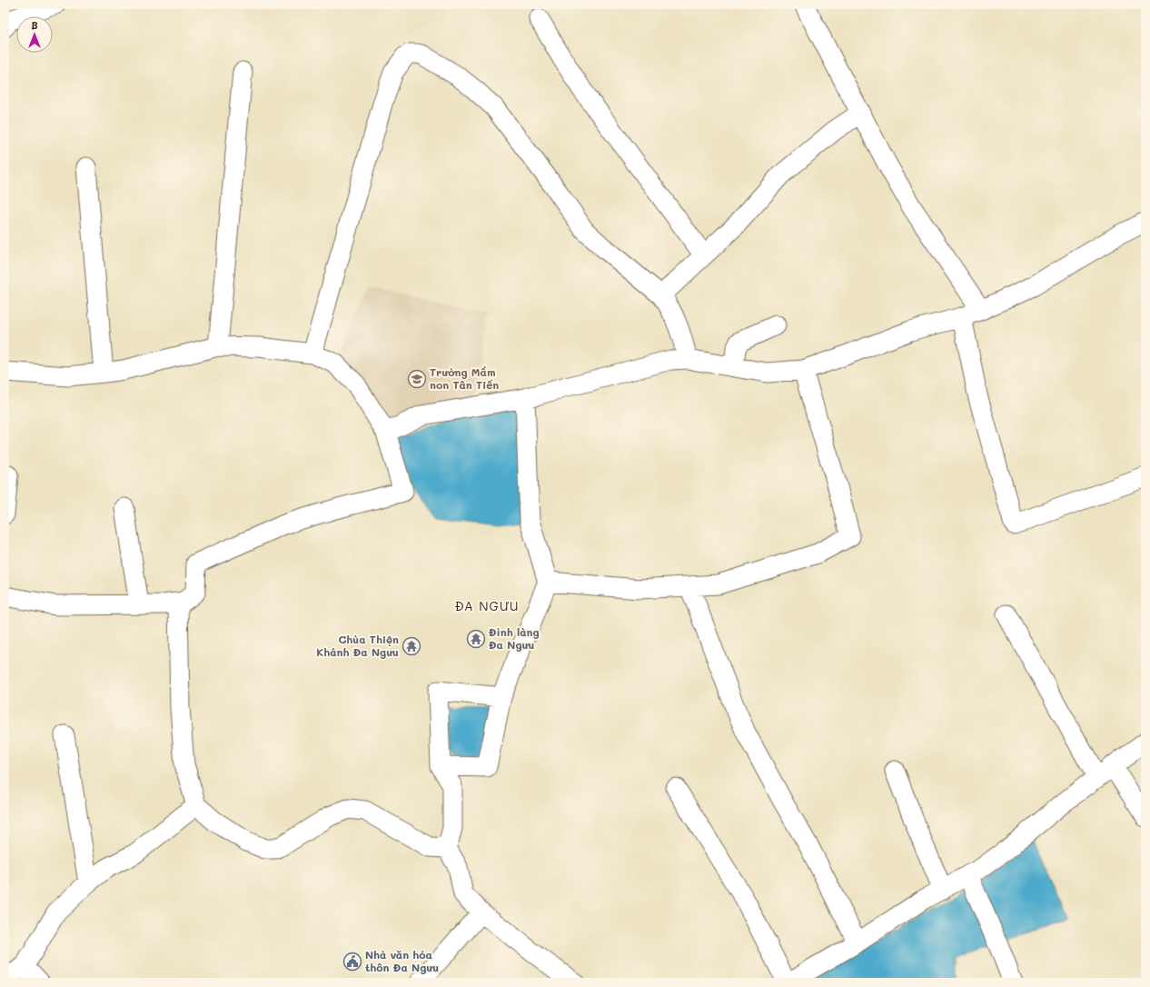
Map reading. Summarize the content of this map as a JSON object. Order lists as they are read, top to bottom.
{
  "districts": ["ĐA NGƯU"],
  "places": {
    "school or university": ["Trường Mầm non Tân Tiến"],
    "temple": ["Đình làng Đa Ngưu", "Chùa Thiện Khánh Đa Ngưu"],
    "public building": ["Nhà văn hóa thôn Đa Ngưu"]
  },
  "north": "top"
}
